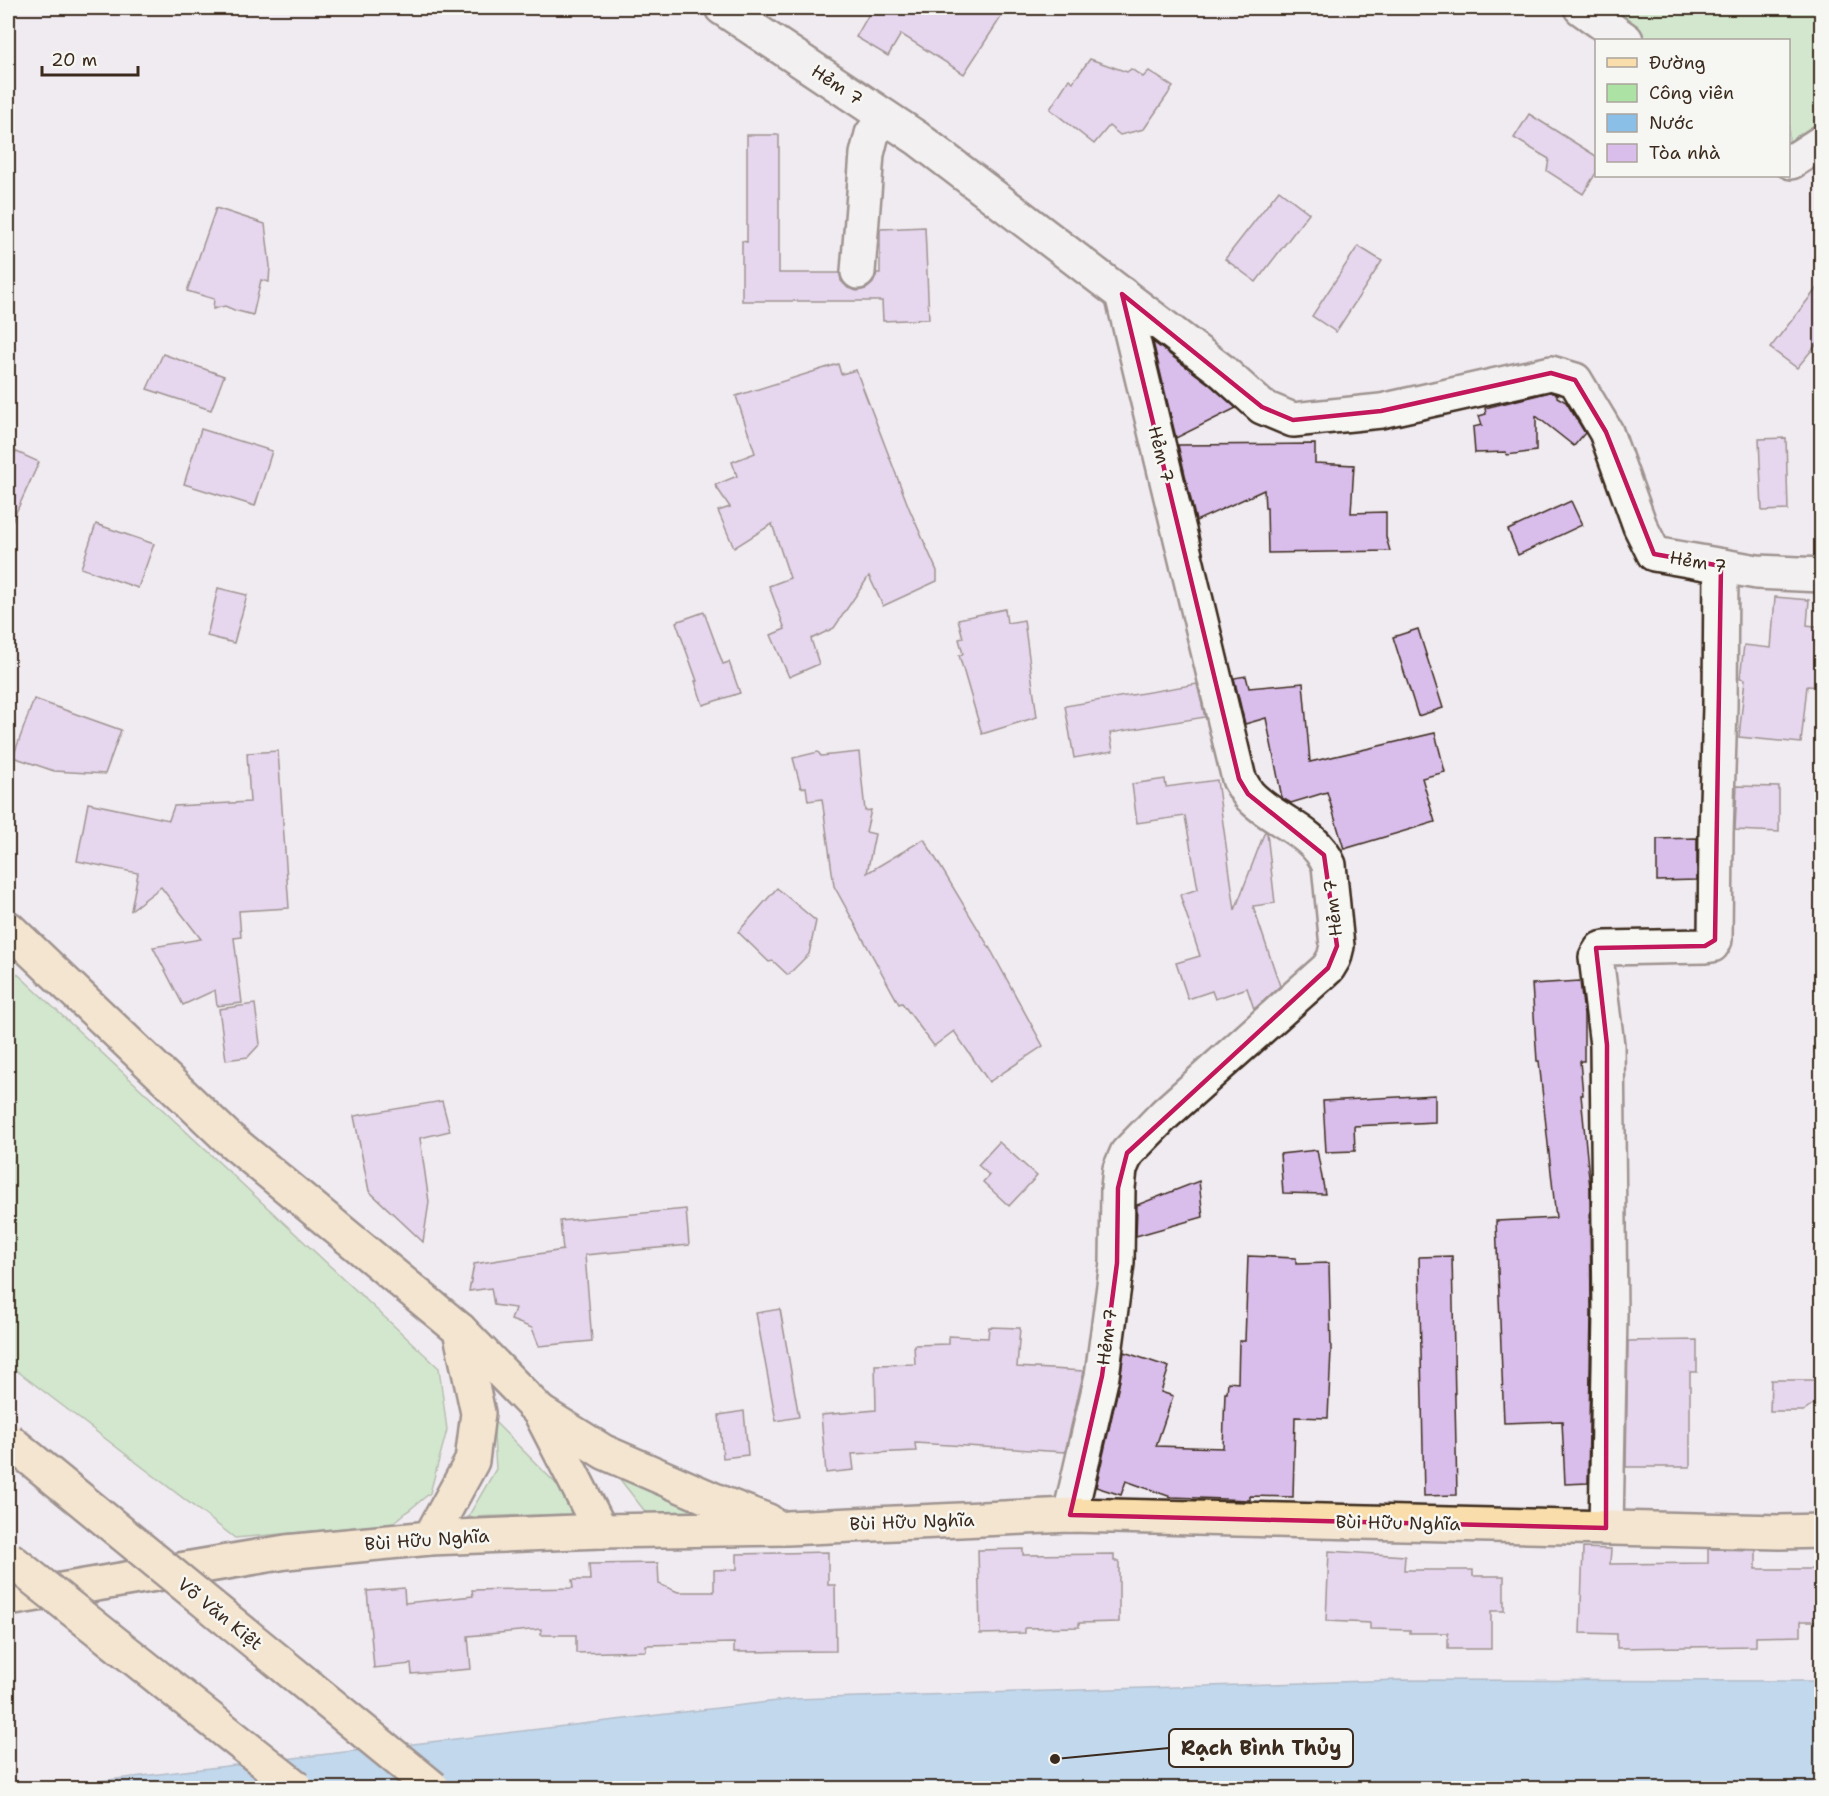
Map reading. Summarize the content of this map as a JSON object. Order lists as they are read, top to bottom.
{
  "streets": {
    "main road": ["Bùi Hữu Nghĩa", "Võ Văn Kiệt"],
    "street": ["Hẻm 7"]
  },
  "crossings": [
    ["Hẻm 7", "Bùi Hữu Nghĩa"]
  ],
  "places": ["Rạch Bình Thủy"],
  "legend": [
    "Đường",
    "Công viên",
    "Nước",
    "Tòa nhà"
  ],
  "scale_bar": "20 m"
}
